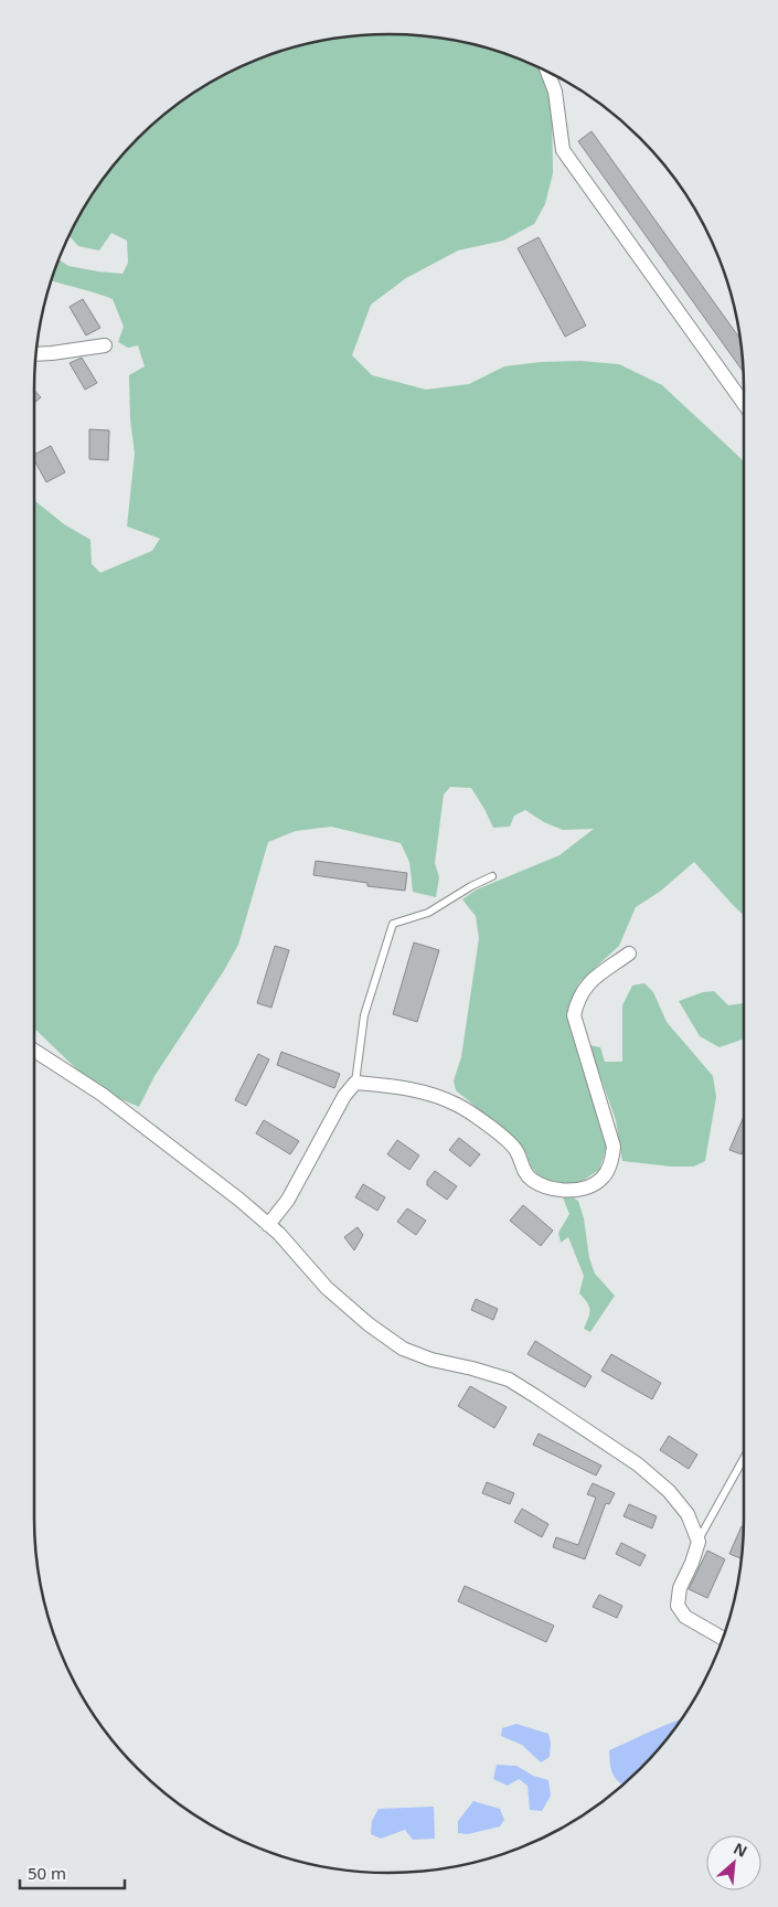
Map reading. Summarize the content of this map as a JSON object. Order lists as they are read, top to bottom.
{
  "scale_bar": "50 m",
  "north": "top right"
}
